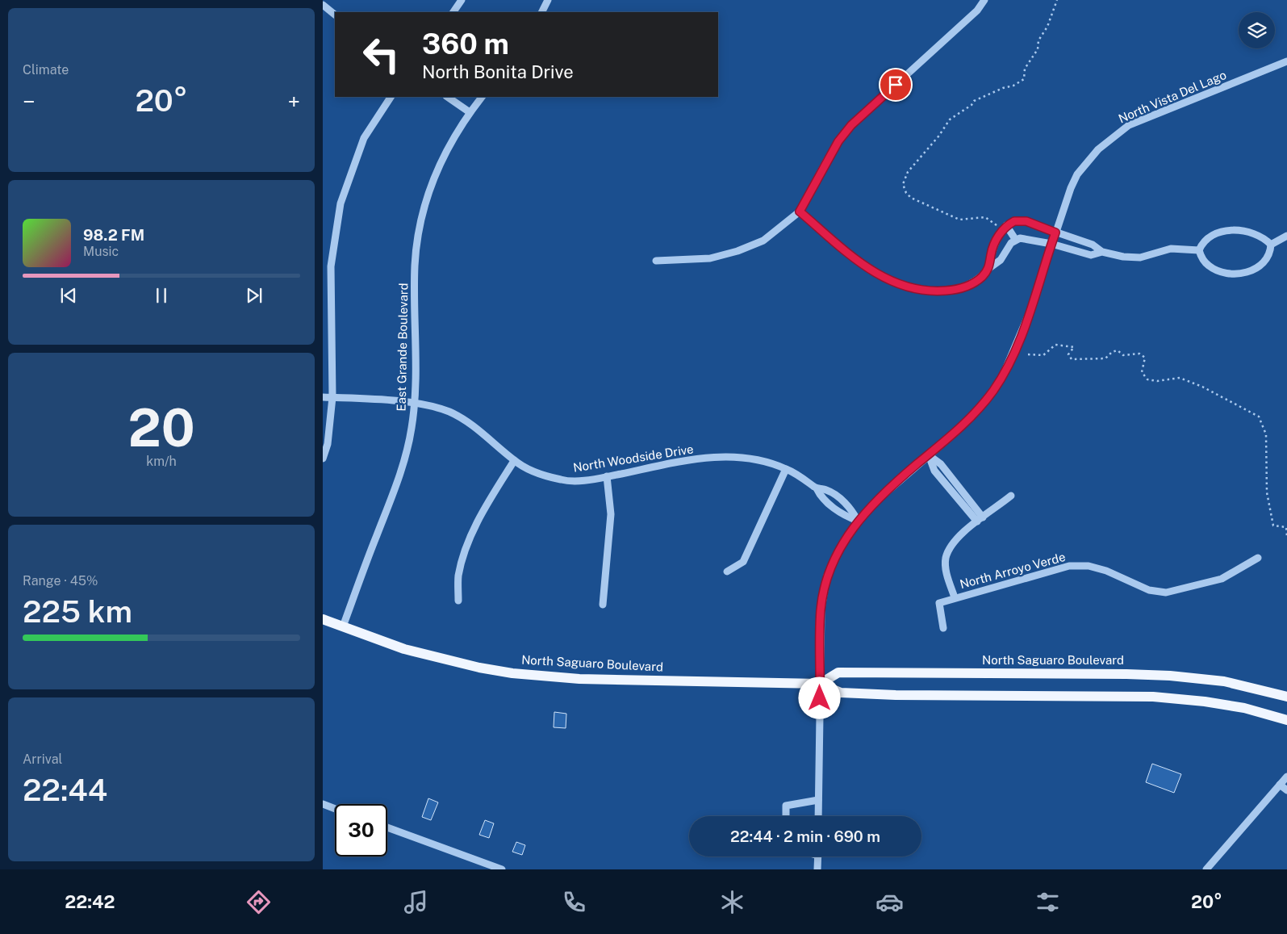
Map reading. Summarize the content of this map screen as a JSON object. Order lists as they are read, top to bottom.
{
  "streets": {
    "main road": ["North Saguaro Boulevard"],
    "street": [
      "North Vista Del Lago",
      "East Grande Boulevard",
      "North Woodside Drive",
      "North Arroyo Verde"
    ]
  },
  "crossings": [
    ["North Vista Del Lago", "North Woodside Drive"],
    ["North Vista Del Lago", "North Saguaro Boulevard"],
    ["East Grande Boulevard", "North Woodside Drive"],
    ["East Grande Boulevard", "North Saguaro Boulevard"]
  ],
  "page": {
    "tile": [
      "Climate",
      ["20", "km/h"],
      ["Range · 45%", "225 km"],
      ["Arrival", "22:44"]
    ],
    "turn": ["360 m", "North Bonita Drive"],
    "heat": ["−", "20°", "+"],
    "song": ["98.2 FM", "Music"],
    "limit": "30",
    "trip": "22:44 · 2 min · 690 m",
    "tabs": ["22:42", "20°"]
  }
}
